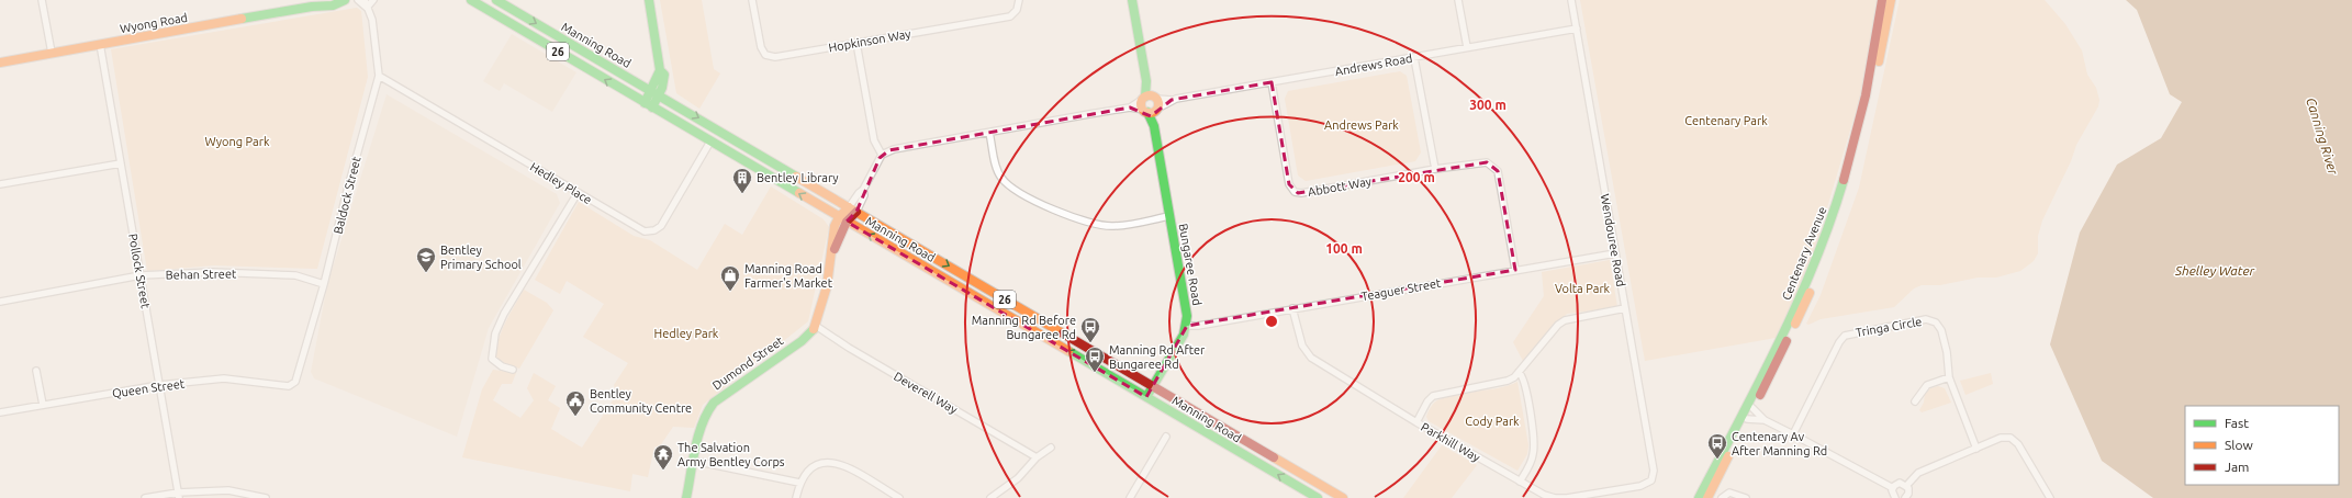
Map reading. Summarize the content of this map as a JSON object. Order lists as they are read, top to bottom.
{
  "streets": {
    "main road": [
      "Wyong Road",
      "Manning Road",
      "26",
      "Centenary Avenue",
      "Bungaree Road",
      "Dumond Street"
    ],
    "street": [
      "Hopkinson Way",
      "Andrews Road",
      "Hedley Place",
      "Abbott Way",
      "Baldock Street",
      "Wendouree Road",
      "Pollock Street",
      "Behan Street",
      "Teaguer Street",
      "Tringa Circle",
      "Queen Street",
      "Deverell Way",
      "Parkhill Way"
    ]
  },
  "crossings": [
    ["Wyong Road", "Pollock Street"],
    ["Manning Road", "Hedley Place"],
    ["Manning Road", "Dumond Street"],
    ["Andrews Road", "Abbott Way"],
    ["Andrews Road", "Wendouree Road"],
    ["Andrews Road", "Bungaree Road"],
    ["Hedley Place", "Baldock Street"],
    ["Abbott Way", "Teaguer Street"],
    ["Baldock Street", "Behan Street"],
    ["Baldock Street", "Queen Street"],
    ["Wendouree Road", "Teaguer Street"],
    ["Wendouree Road", "Parkhill Way"],
    ["Bungaree Road", "Teaguer Street"],
    ["Pollock Street", "Behan Street"],
    ["Pollock Street", "Queen Street"],
    ["Teaguer Street", "Parkhill Way"],
    ["Dumond Street", "Deverell Way"]
  ],
  "water": ["Canning River", "Shelley Water"],
  "parks": [
    "Centenary Park",
    "Andrews Park",
    "Wyong Park",
    "Volta Park",
    "Hedley Park",
    "Cody Park"
  ],
  "places": {
    "building": ["Bentley Library"],
    "school or university": ["Bentley Primary School"],
    "shop": ["Manning Road Farmer's Market"],
    "bus stop": ["Manning Rd Before Bungaree Rd", "Manning Rd After Bungaree Rd", "Centenary Av After Manning Rd"],
    "public building": ["Bentley Community Centre"],
    "temple": ["The Salvation Army Bentley Corps"]
  },
  "legend": ["Fast", "Slow", "Jam"],
  "rings": ["300 m", "200 m", "100 m"]
}
